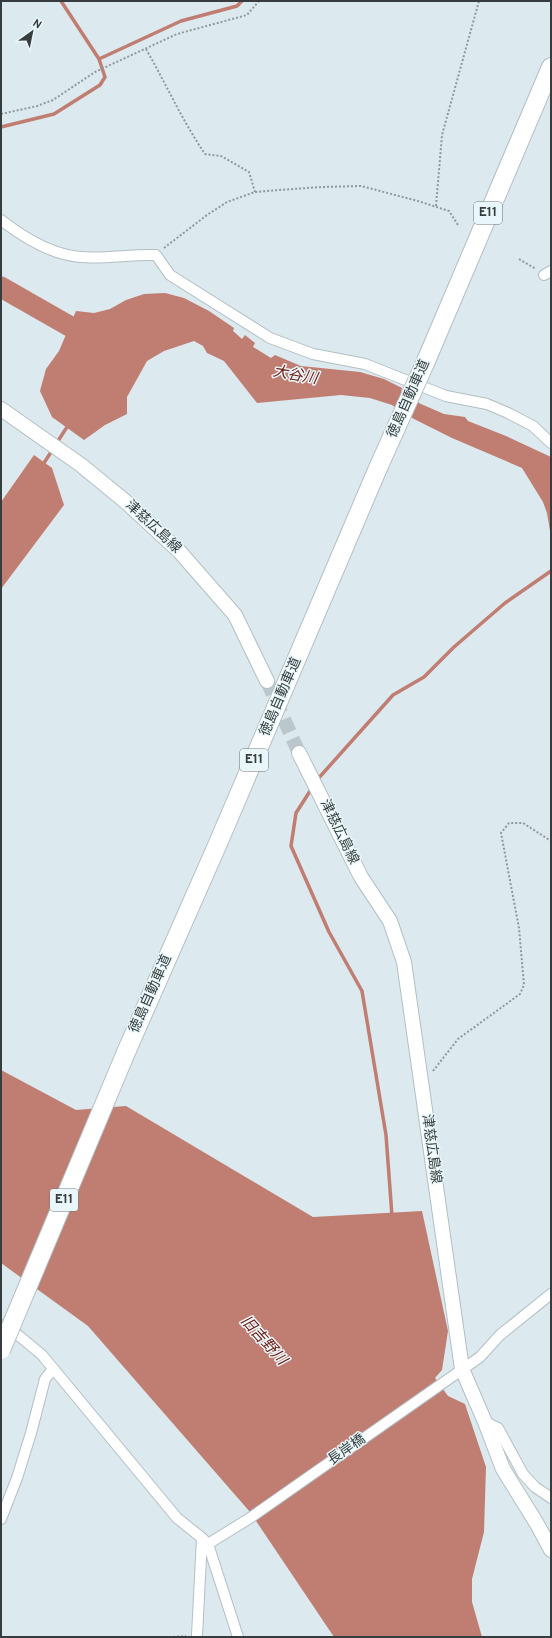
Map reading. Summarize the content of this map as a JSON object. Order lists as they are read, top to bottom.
{
  "streets": {
    "highway": ["E11", "徳島自動車道"],
    "main road": ["津慈広島線"],
    "street": ["長岸橋"]
  },
  "crossings": [
    ["津慈広島線", "長岸橋"]
  ],
  "water": ["大谷川", "旧吉野川"],
  "north": "top right"
}
